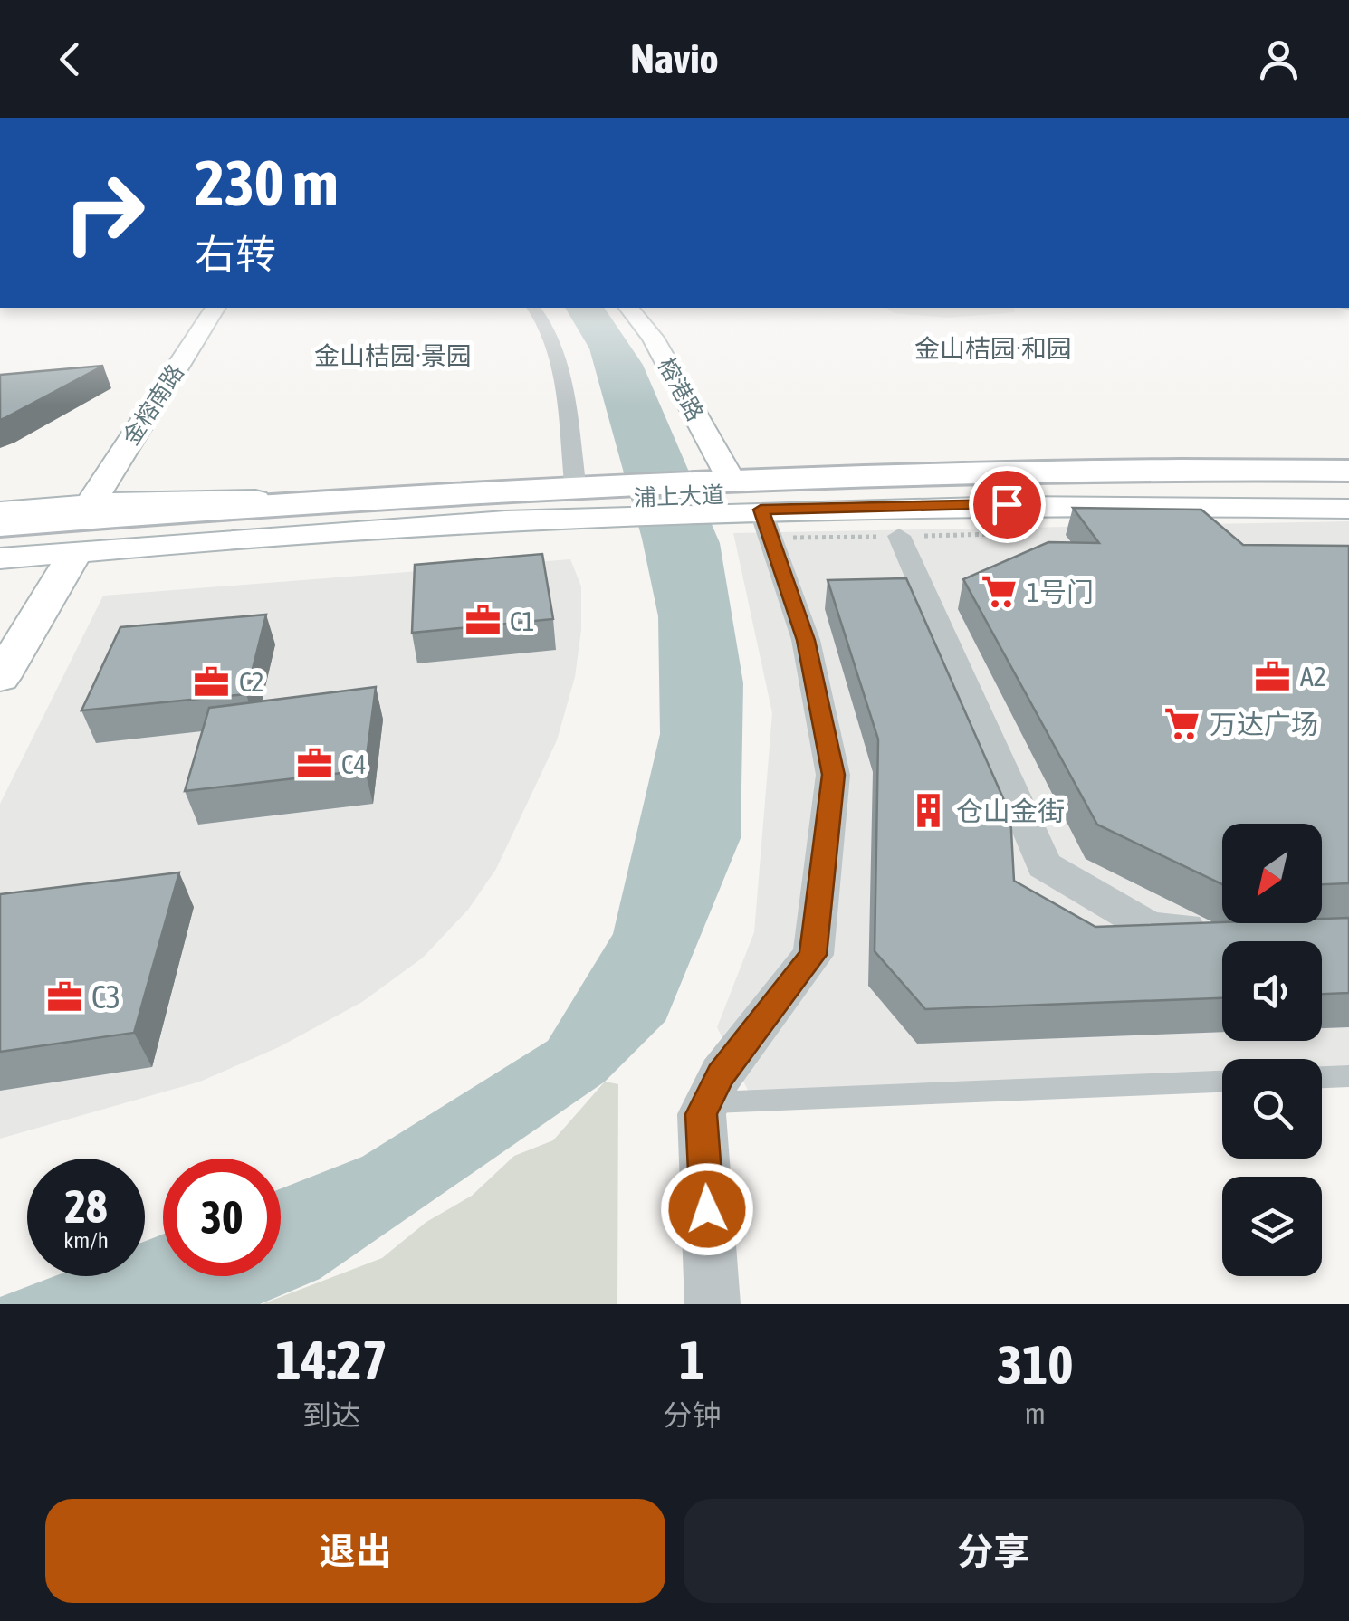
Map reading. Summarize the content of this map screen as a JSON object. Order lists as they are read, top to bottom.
{
  "streets": {
    "main road": ["榕港路", "金榕南路", "浦上大道"]
  },
  "crossings": [
    ["榕港路", "浦上大道"],
    ["金榕南路", "浦上大道"]
  ],
  "districts": ["金山桔园·和园", "金山桔园·景园"],
  "places": {
    "supermarket": ["1号门", "万达广场"],
    "office": [
      "C1",
      "A2",
      "C2",
      "C4",
      "C3"
    ],
    "building": ["仓山金街"]
  },
  "north": "bottom left",
  "page": {
    "header": "Navio",
    "turn": ["230 m", "右转"],
    "speed": "28 km/h",
    "limit": "30",
    "eta": [
      "14:27",
      "到达",
      "1",
      "分钟",
      "310",
      "m"
    ],
    "buttons": ["退出", "分享"]
  }
}
